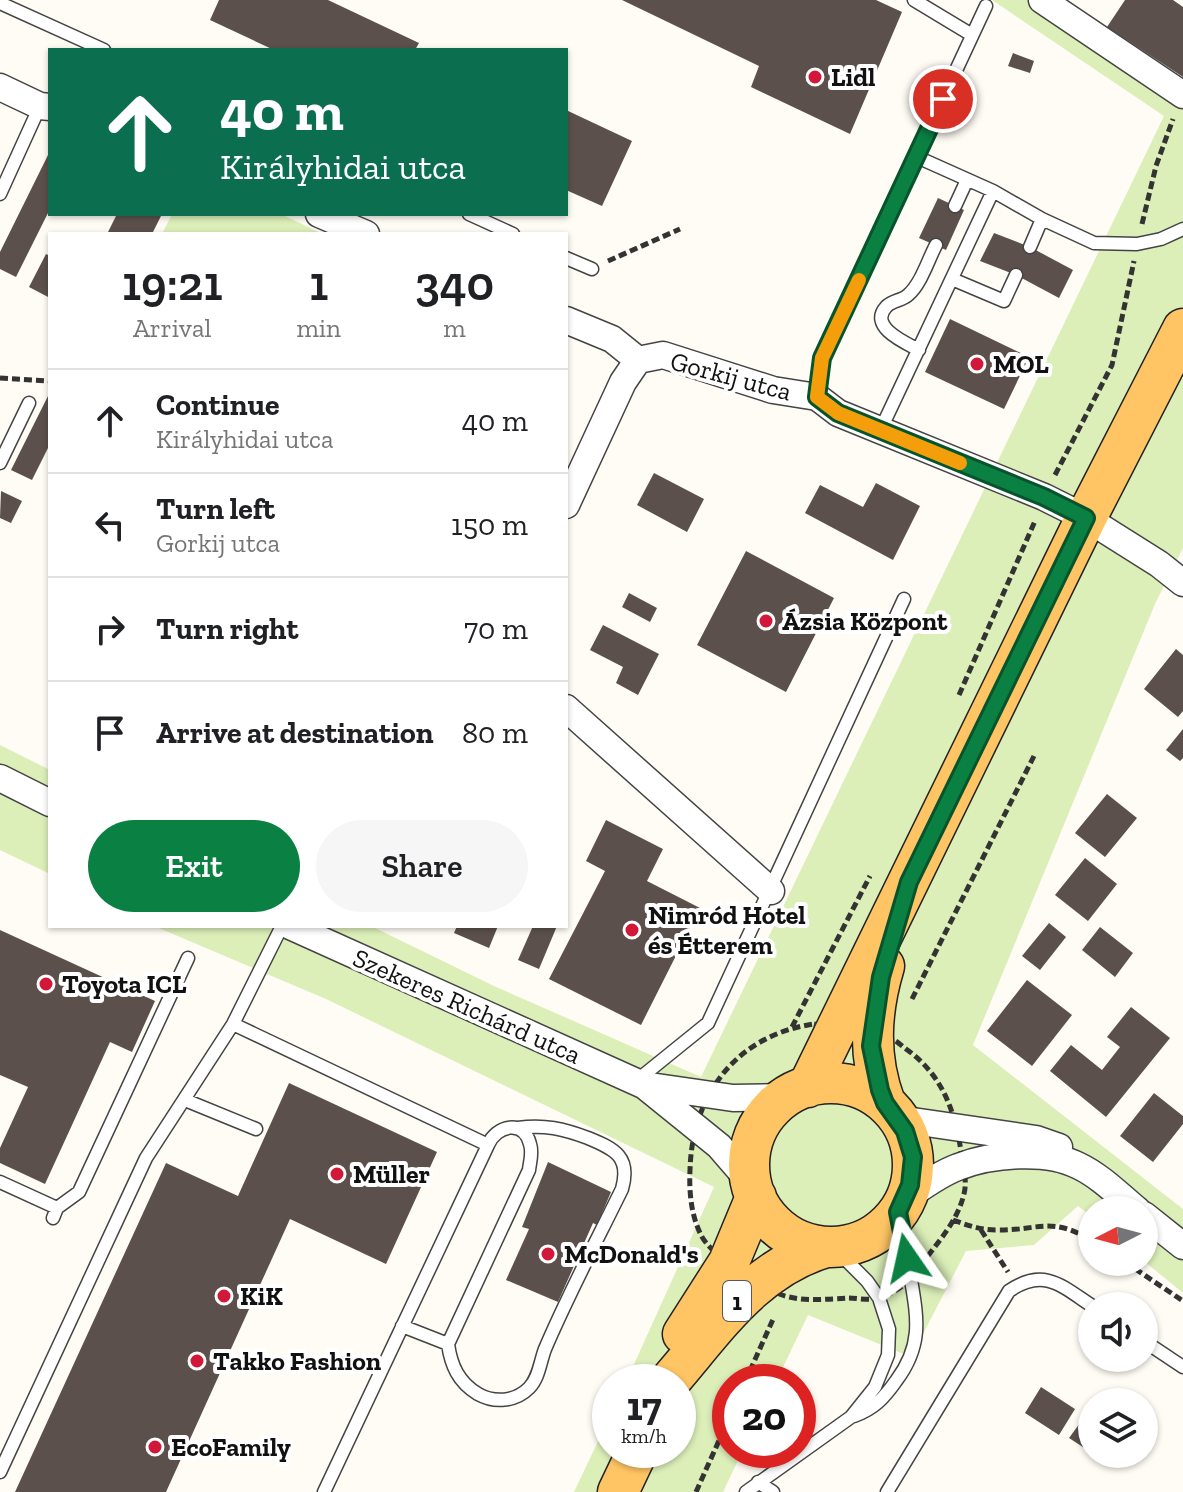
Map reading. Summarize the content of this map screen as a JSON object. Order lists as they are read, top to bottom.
{
  "streets": {
    "main road": ["1"],
    "street": ["Gorkij utca", "Szekeres Richárd utca"]
  },
  "crossings": [
    ["Gorkij utca", "1"],
    ["Szekeres Richárd utca", "1"]
  ],
  "places": [
    "Lidl",
    "MOL",
    "Ázsia Központ",
    "Nimród Hotel és Étterem",
    "Toyota ICL",
    "Müller",
    "McDonald's",
    "KiK",
    "Takko Fashion",
    "EcoFamily"
  ],
  "north": "left",
  "page": {
    "turn": ["40 m", "Királyhidai utca"],
    "eta": [
      "19:21",
      "Arrival",
      "1",
      "min",
      "340",
      "m"
    ],
    "list": [
      {
        "name": "Continue",
        "note": "Királyhidai utca",
        "value": "40 m"
      },
      {
        "name": "Turn left",
        "note": "Gorkij utca",
        "value": "150 m"
      },
      {
        "name": "Turn right",
        "value": "70 m"
      },
      {
        "name": "Arrive at destination",
        "value": "80 m"
      }
    ],
    "buttons": ["Exit", "Share"],
    "speed": "17 km/h",
    "limit": "20"
  }
}
